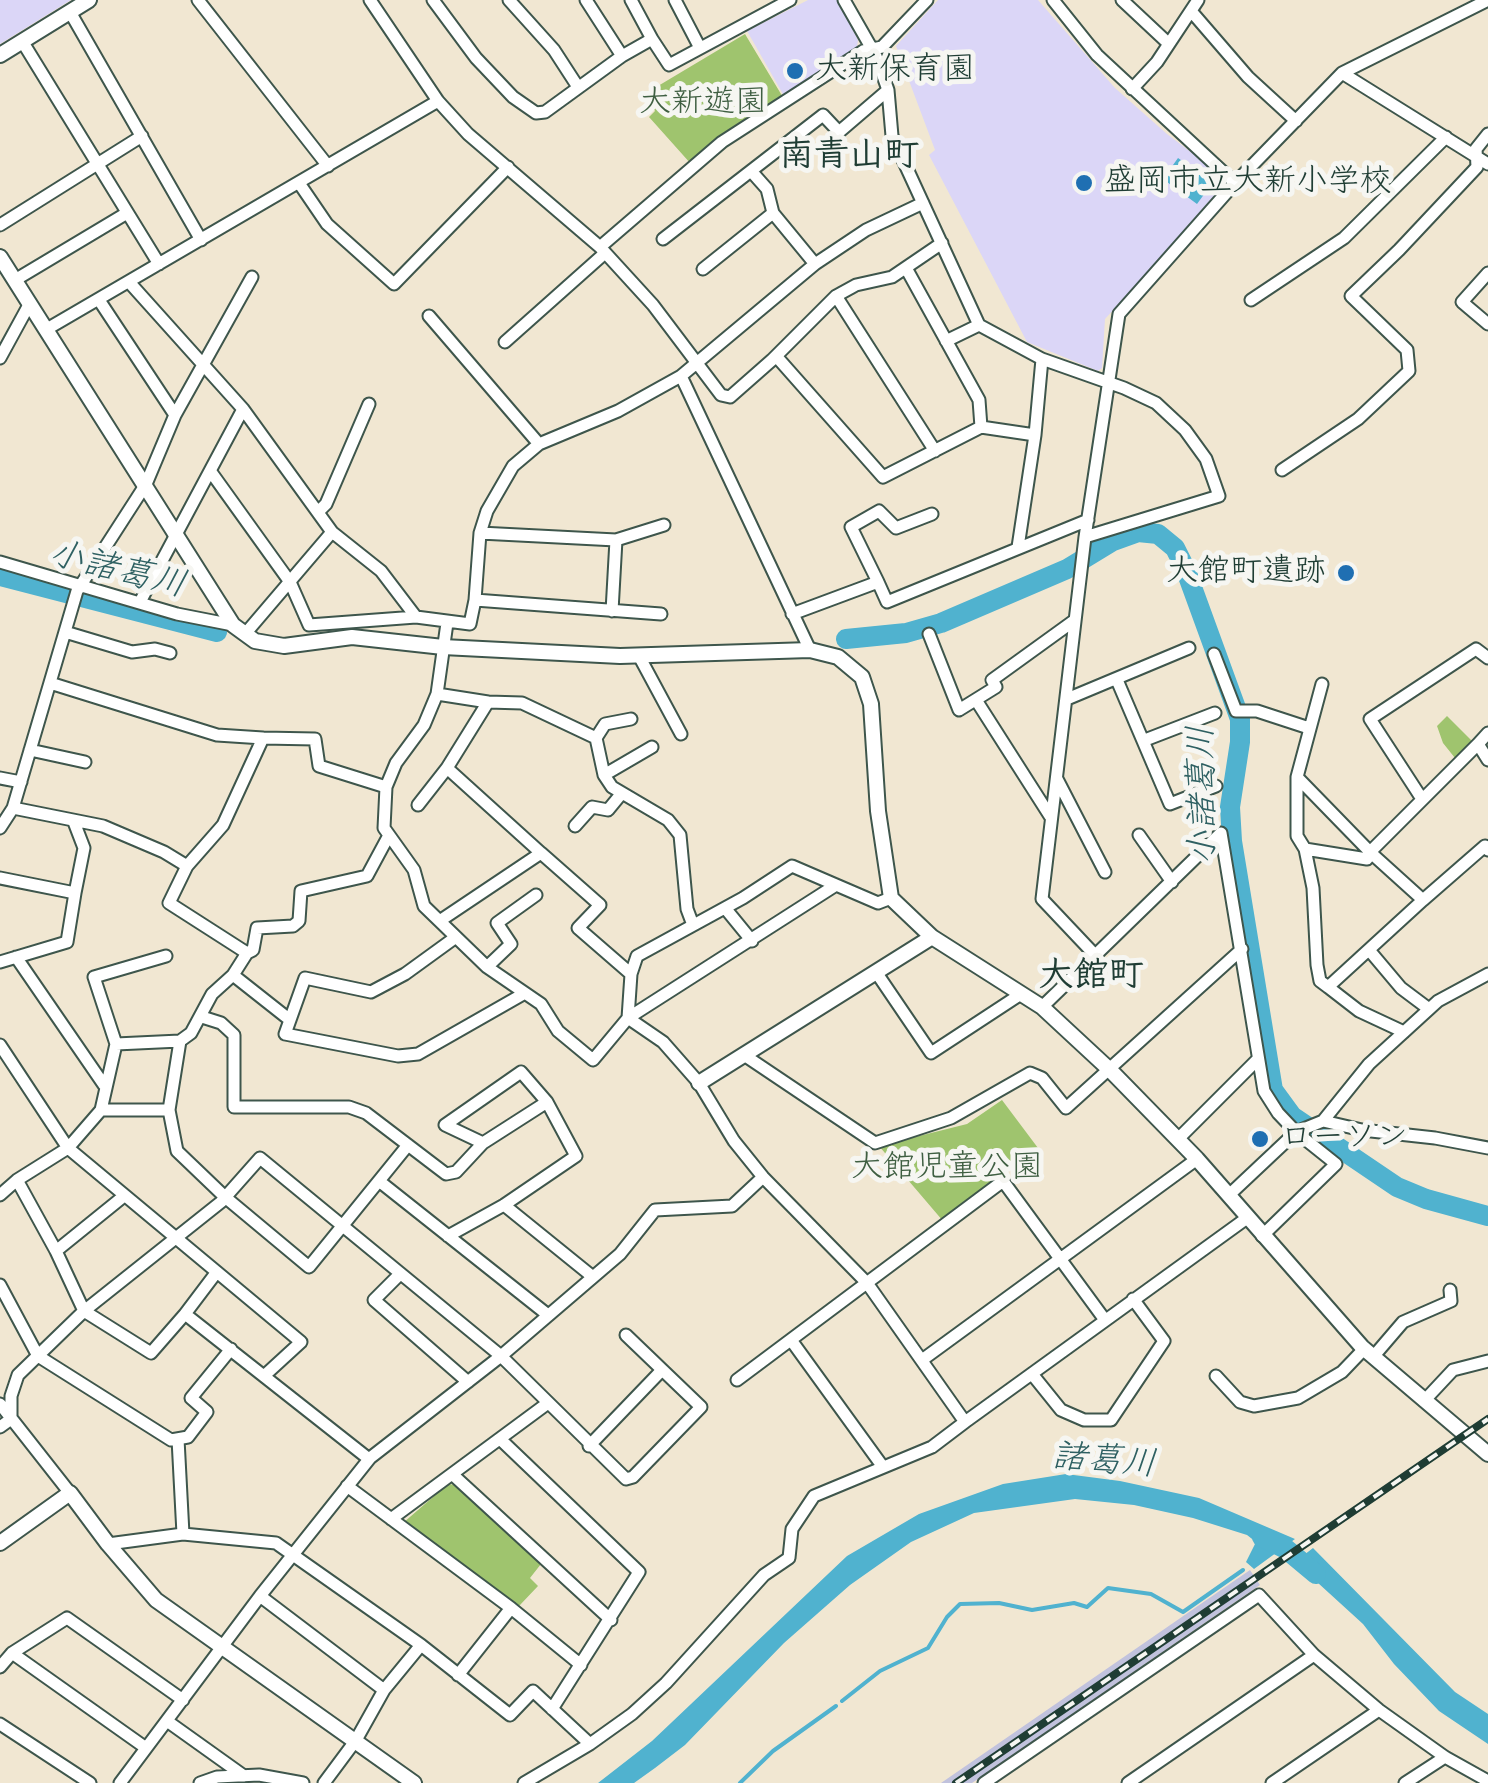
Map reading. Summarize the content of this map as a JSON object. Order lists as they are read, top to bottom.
{
  "districts": ["南青山町", "大館町"],
  "water": ["小諸葛川", "諸葛川"],
  "parks": ["大新遊園", "大館児童公園"],
  "places": [
    "大新保育園",
    "盛岡市立大新小学校",
    "大館町遺跡",
    "ローソン"
  ]
}
